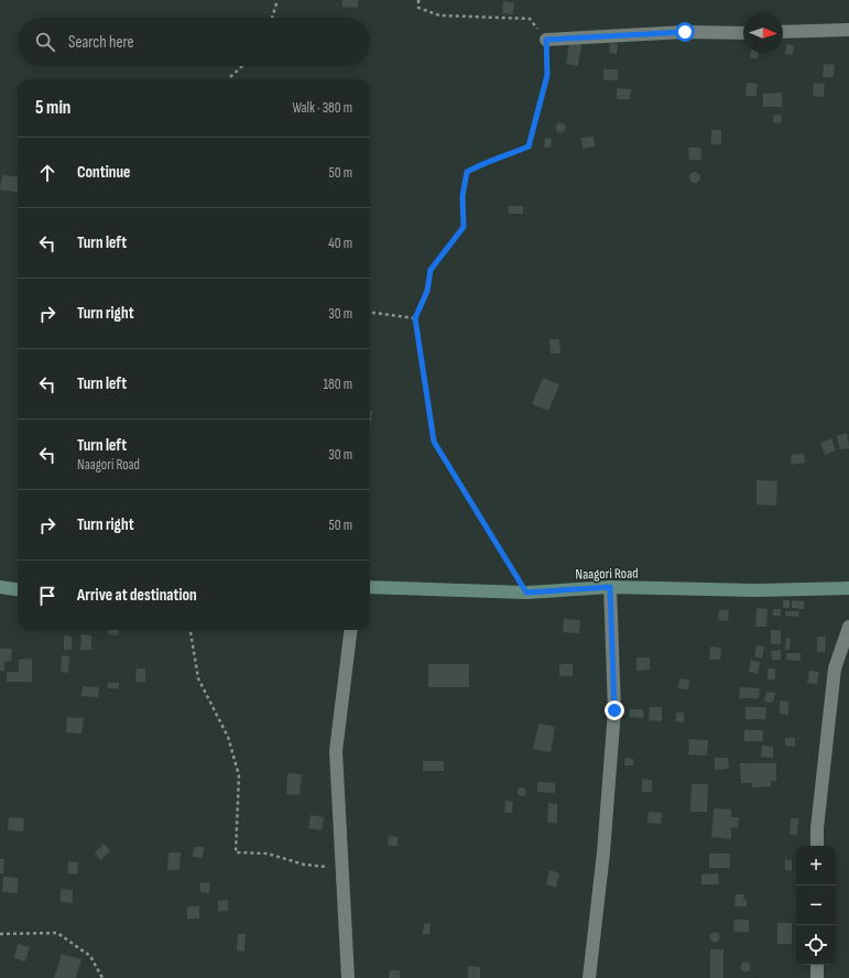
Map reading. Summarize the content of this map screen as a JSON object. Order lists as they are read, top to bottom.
{
  "streets": {
    "street": ["Naagori Road"]
  },
  "north": "right",
  "page": {
    "search": "Search here",
    "heading": ["5 min", "Walk · 380 m"],
    "list": [
      ["Continue", "50 m"],
      ["Turn left", "40 m"],
      ["Turn right", "30 m"],
      ["Turn left", "180 m"],
      ["Turn left", "Naagori Road", "30 m"],
      ["Turn right", "50 m"],
      "Arrive at destination"
    ],
    "map_buttons": ["+", "−"]
  }
}
